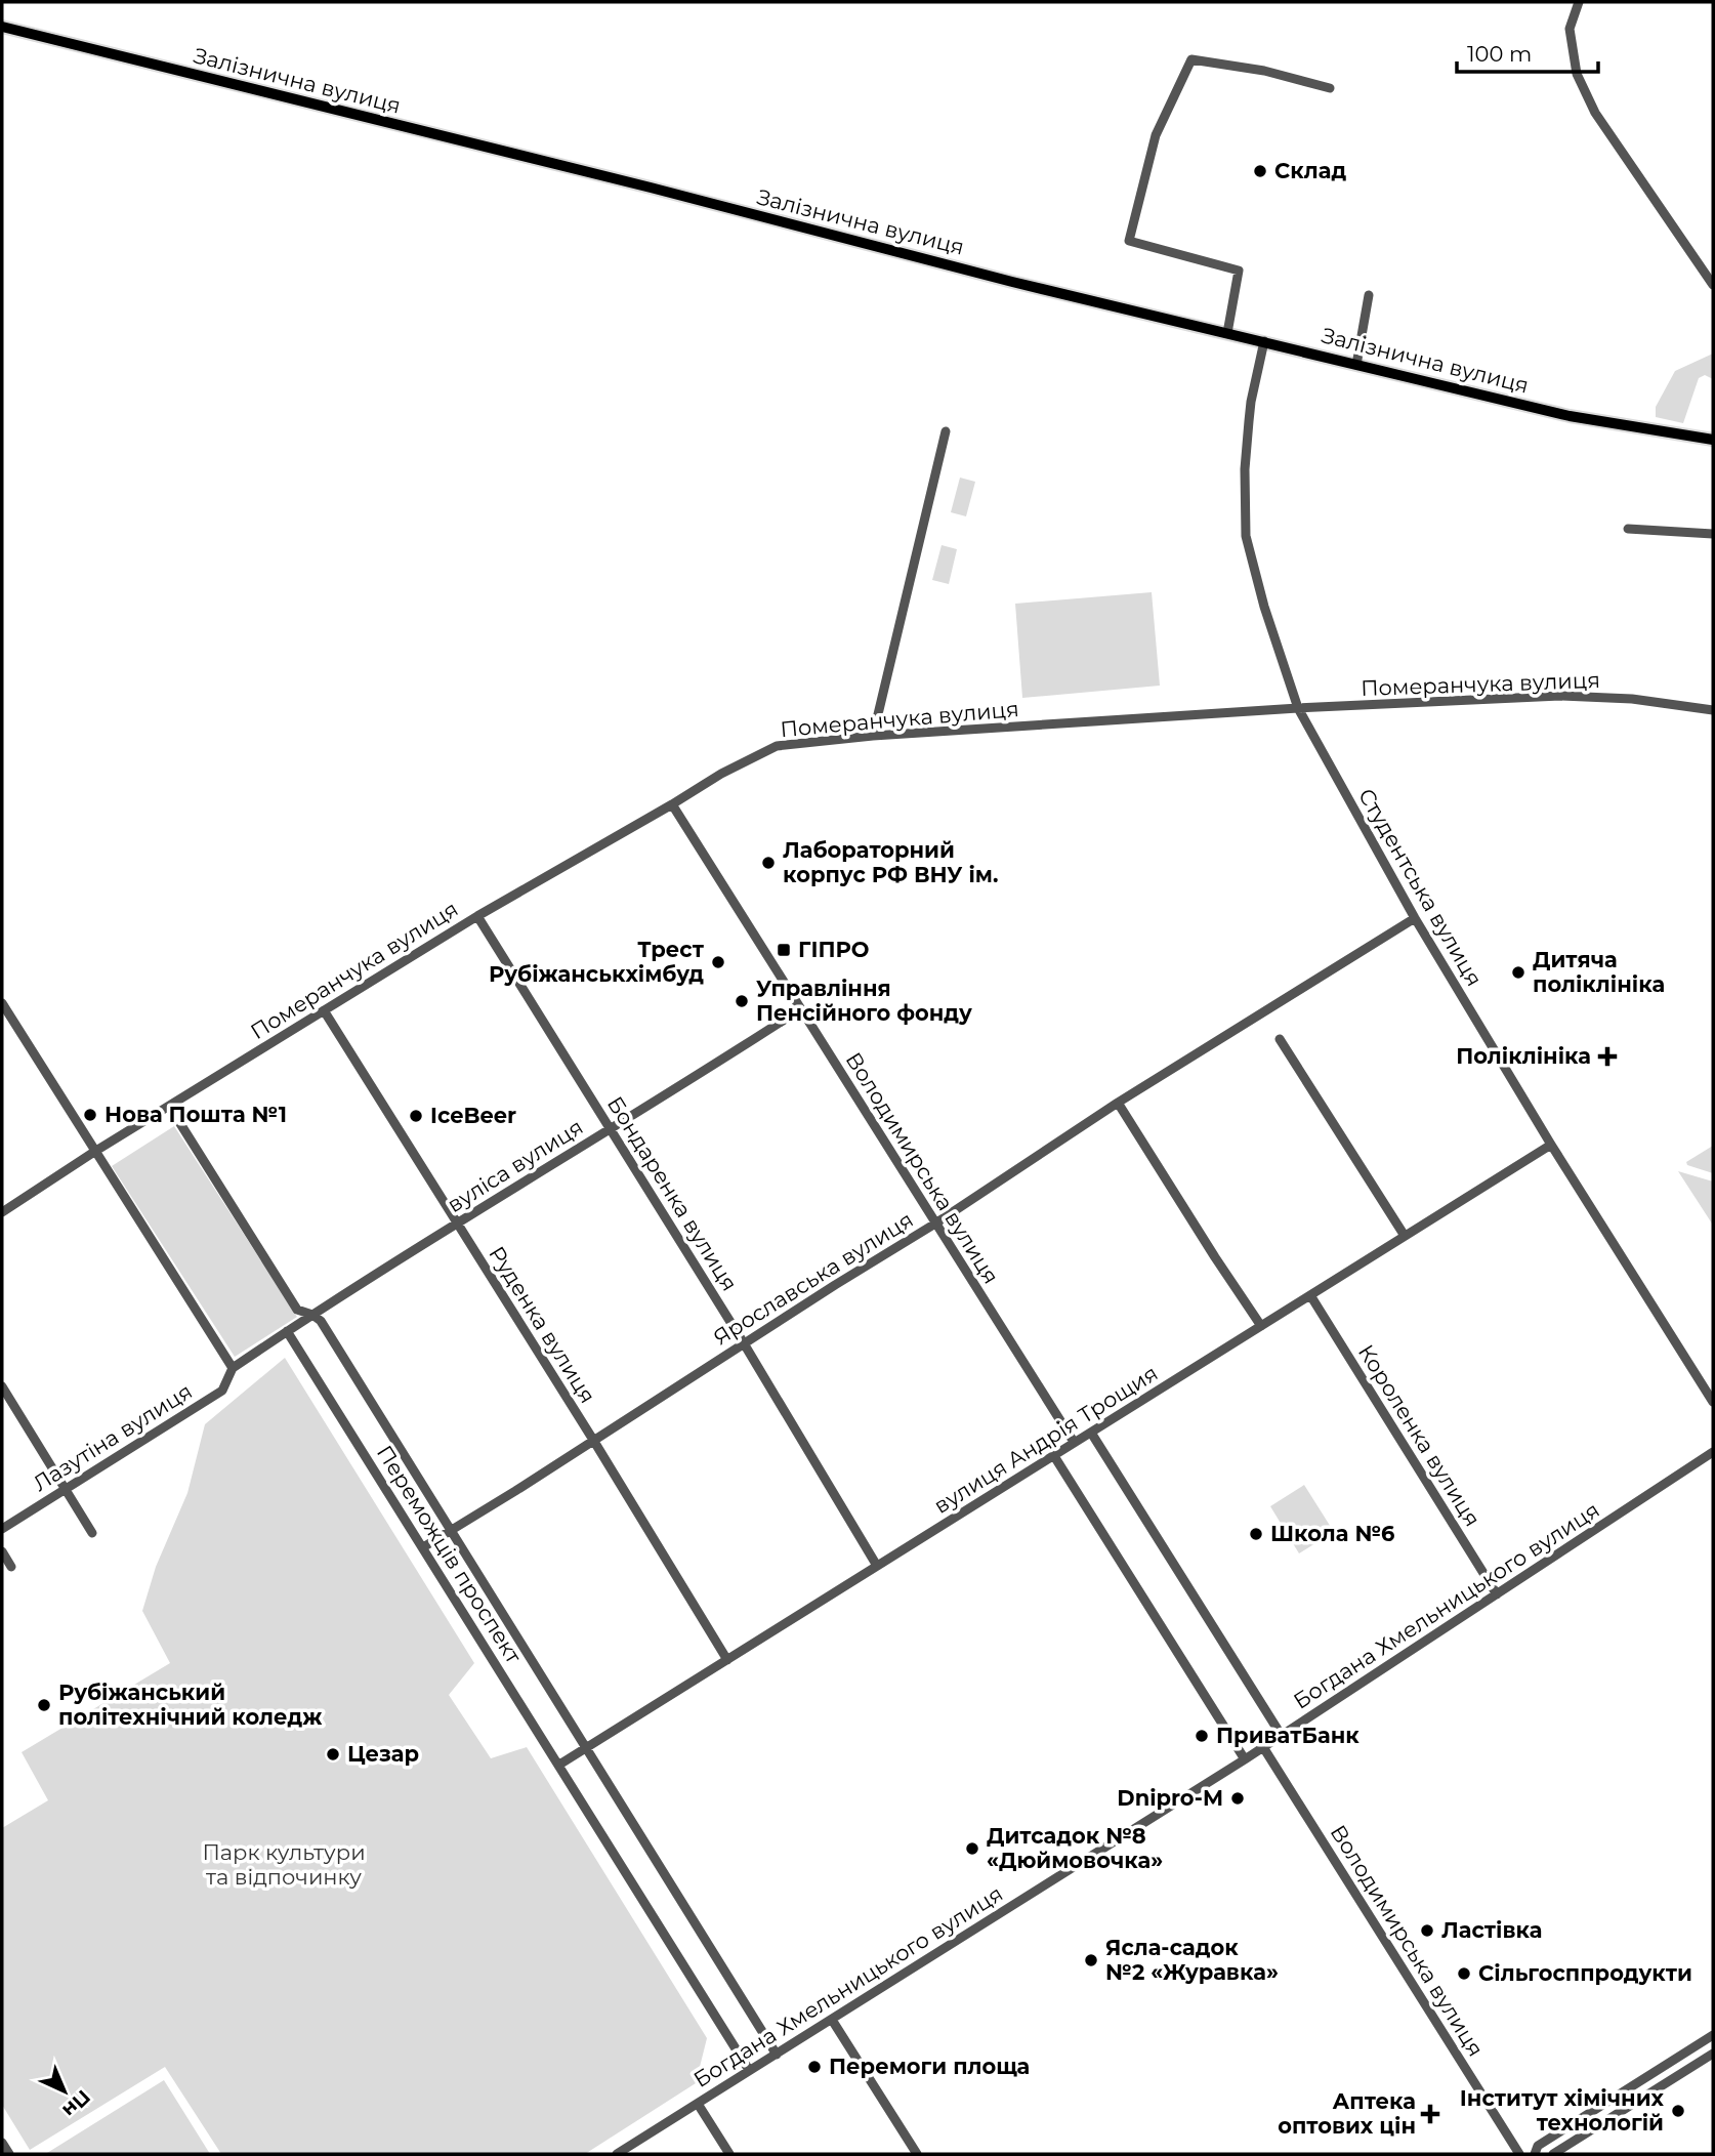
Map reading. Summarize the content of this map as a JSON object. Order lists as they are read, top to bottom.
{
  "streets": {
    "main road": ["Залізнична вулиця"],
    "street": [
      "Померанчука вулиця",
      "Студентська вулиця",
      "вуліса вулиця",
      "Володимирська вулиця",
      "Бондаренка вулиця",
      "Ярославська вулиця",
      "Руденка вулиця",
      "Короленка вулиця",
      "Лазутіна вулиця",
      "вулиця Андрія Трощия",
      "Переможців проспект",
      "Богдана Хмельницького вулиця"
    ]
  },
  "crossings": [
    ["Залізнична вулиця", "Студентська вулиця"],
    ["Померанчука вулиця", "Студентська вулиця"],
    ["Померанчука вулиця", "Володимирська вулиця"],
    ["Померанчука вулиця", "Бондаренка вулиця"],
    ["Померанчука вулиця", "Руденка вулиця"],
    ["Померанчука вулиця", "Переможців проспект"],
    ["Студентська вулиця", "Ярославська вулиця"],
    ["Студентська вулиця", "вулиця Андрія Трощия"],
    ["вуліса вулиця", "Володимирська вулиця"],
    ["вуліса вулиця", "Бондаренка вулиця"],
    ["вуліса вулиця", "Руденка вулиця"],
    ["вуліса вулиця", "Переможців проспект"],
    ["Володимирська вулиця", "Ярославська вулиця"],
    ["Володимирська вулиця", "вулиця Андрія Трощия"],
    ["Володимирська вулиця", "Богдана Хмельницького вулиця"],
    ["Бондаренка вулиця", "Ярославська вулиця"],
    ["Бондаренка вулиця", "вулиця Андрія Трощия"],
    ["Ярославська вулиця", "Руденка вулиця"],
    ["Ярославська вулиця", "Переможців проспект"],
    ["Руденка вулиця", "вулиця Андрія Трощия"],
    ["Короленка вулиця", "вулиця Андрія Трощия"],
    ["Короленка вулиця", "Богдана Хмельницького вулиця"],
    ["вулиця Андрія Трощия", "Переможців проспект"],
    ["Переможців проспект", "Богдана Хмельницького вулиця"]
  ],
  "parks": ["Парк культури та відпочинку"],
  "places": {
    "other": [
      "Склад",
      "Лабораторний корпус РФ ВНУ ім.",
      "Трест Рубіжанськхімбуд",
      "Дитяча поліклініка",
      "Управління Пенсійного фонду",
      "Нова Пошта №1",
      "IceBeer",
      "Школа №6",
      "Рубіжанський політехнічний коледж",
      "ПриватБанк",
      "Цезар",
      "Dnipro-M",
      "Дитсадок №8 «Дюймовочка»",
      "Ластівка",
      "Ясла-садок №2 «Журавка»",
      "Сільгосппродукти",
      "Перемоги площа",
      "Інститут хімічних технологій"
    ],
    "transit": ["ГІПРО"],
    "health": ["Поліклініка", "Аптека оптових цін"]
  },
  "scale_bar": "100 m",
  "north": "bottom right"
}
